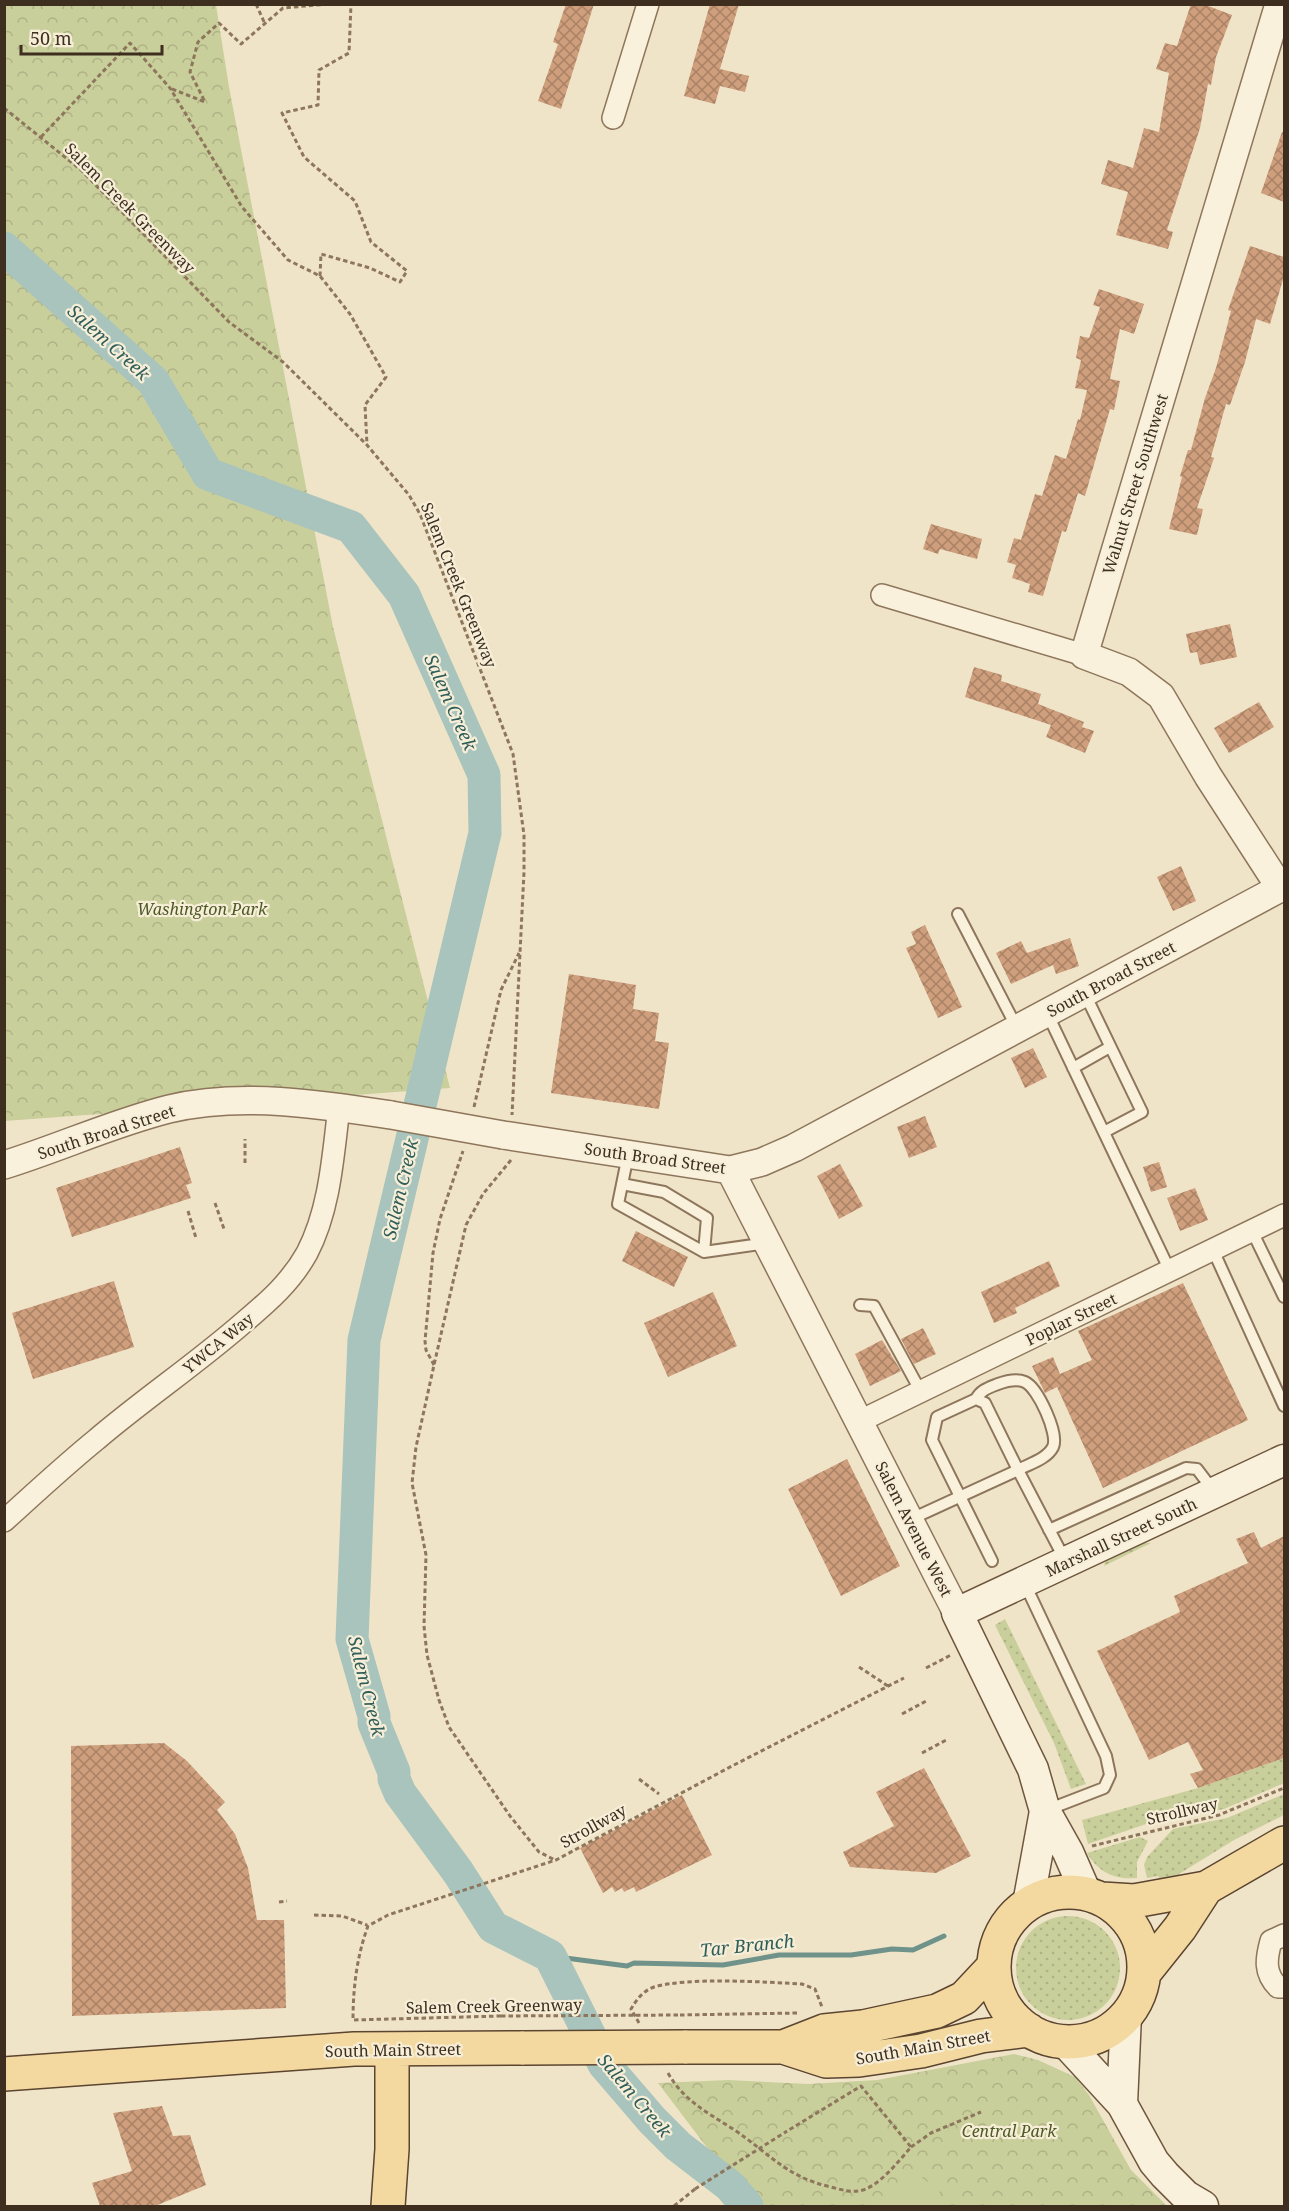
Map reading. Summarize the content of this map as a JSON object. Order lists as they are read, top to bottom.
{
  "streets": {
    "main road": ["Salem Avenue West", "Marshall Street South", "South Main Street"],
    "street": [
      "Walnut Street Southwest",
      "South Broad Street",
      "Poplar Street",
      "YWCA Way"
    ],
    "path": ["Salem Creek Greenway", "Strollway"]
  },
  "crossings": [
    ["Salem Creek Greenway", "South Broad Street"],
    ["Salem Creek Greenway", "Strollway"],
    ["South Broad Street", "YWCA Way"],
    ["South Broad Street", "Salem Avenue West"],
    ["Poplar Street", "Salem Avenue West"],
    ["Salem Avenue West", "Marshall Street South"],
    ["Salem Avenue West", "South Main Street"]
  ],
  "water": ["Salem Creek", "Tar Branch"],
  "parks": ["Washington Park", "Central Park"],
  "scale_bar": "50 m"
}
